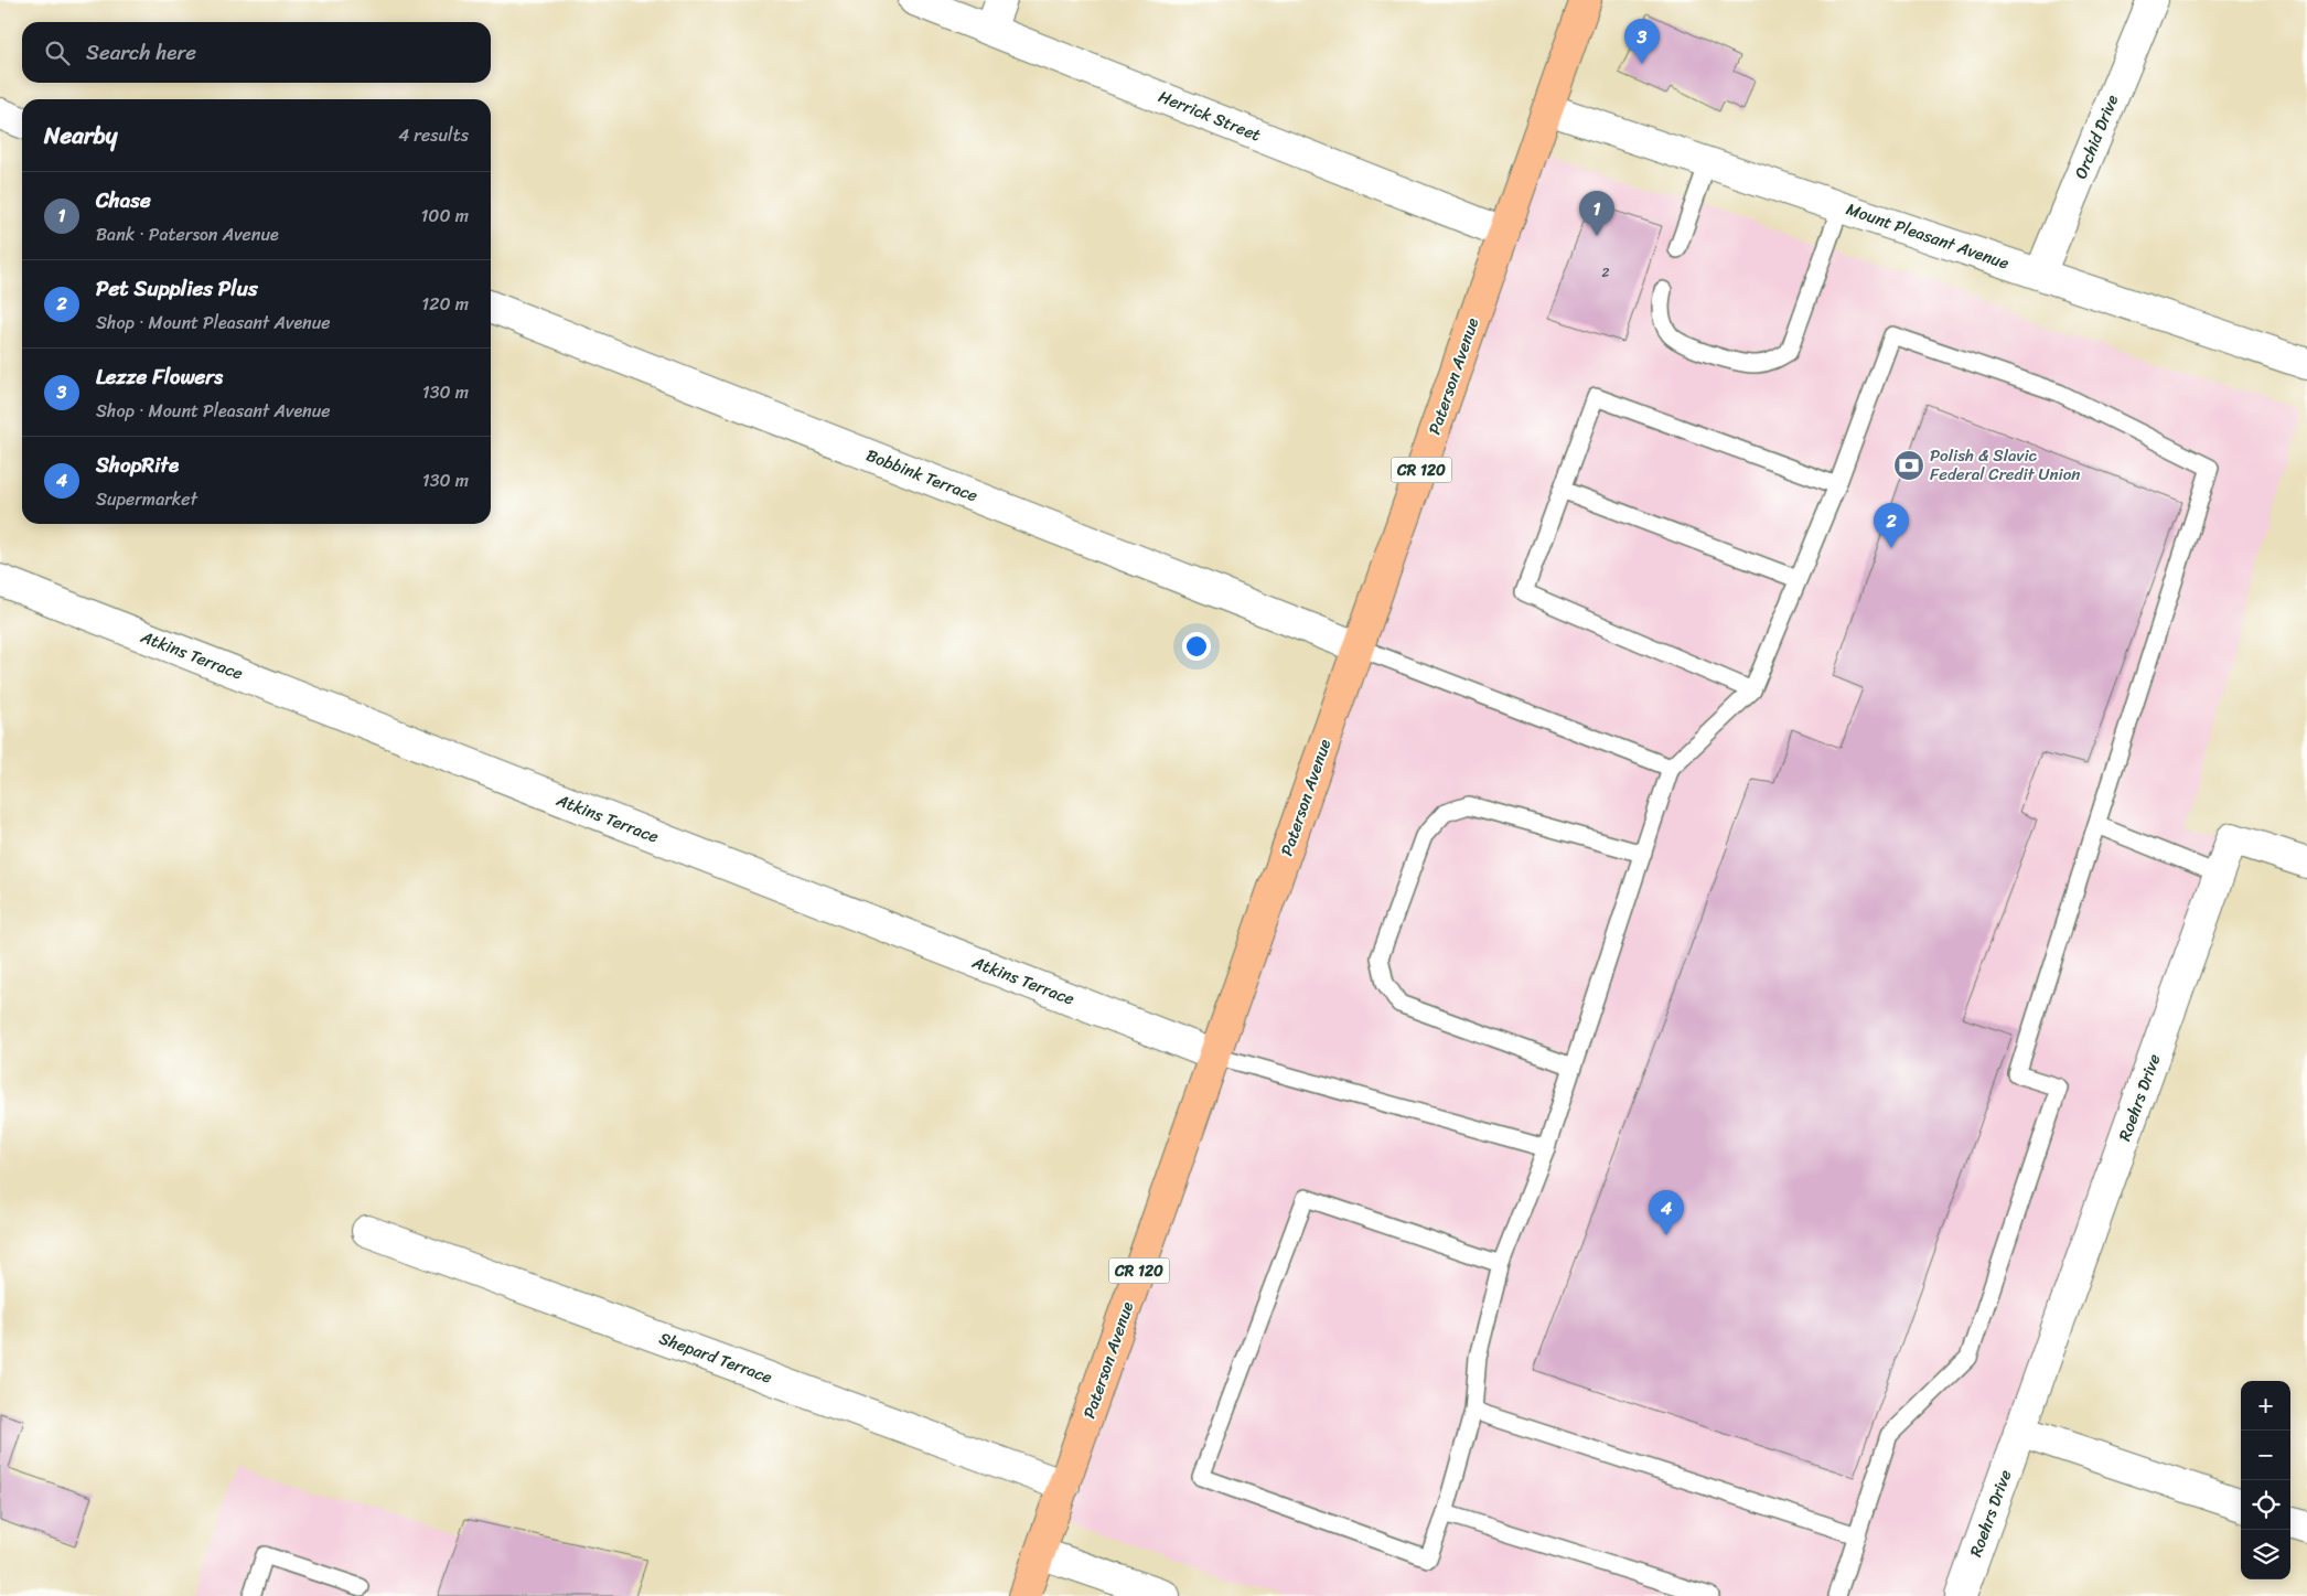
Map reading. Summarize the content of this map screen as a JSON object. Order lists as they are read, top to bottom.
{
  "streets": {
    "main road": ["Paterson Avenue", "CR 120"],
    "street": [
      "Herrick Street",
      "Orchid Drive",
      "Mount Pleasant Avenue",
      "Bobbink Terrace",
      "Atkins Terrace",
      "Roehrs Drive",
      "Shepard Terrace"
    ]
  },
  "crossings": [
    ["Herrick Street", "Paterson Avenue"],
    ["Orchid Drive", "Mount Pleasant Avenue"],
    ["Mount Pleasant Avenue", "Paterson Avenue"],
    ["Paterson Avenue", "Bobbink Terrace"],
    ["Paterson Avenue", "Atkins Terrace"],
    ["Paterson Avenue", "Shepard Terrace"]
  ],
  "places": {
    "bank": ["Polish & Slavic Federal Credit Union"]
  },
  "house_numbers": ["2"],
  "page": {
    "pins": [
      "3",
      "1",
      "2",
      "4"
    ],
    "search": "Search here",
    "heading": ["Nearby", "4 results"],
    "list": [
      {
        "mark": "1",
        "name": "Chase",
        "note": "Bank · Paterson Avenue",
        "value": "100 m"
      },
      {
        "mark": "2",
        "name": "Pet Supplies Plus",
        "note": "Shop · Mount Pleasant Avenue",
        "value": "120 m"
      },
      {
        "mark": "3",
        "name": "Lezze Flowers",
        "note": "Shop · Mount Pleasant Avenue",
        "value": "130 m"
      },
      {
        "mark": "4",
        "name": "ShopRite",
        "note": "Supermarket",
        "value": "130 m"
      }
    ],
    "map_buttons": ["+", "−"]
  }
}
